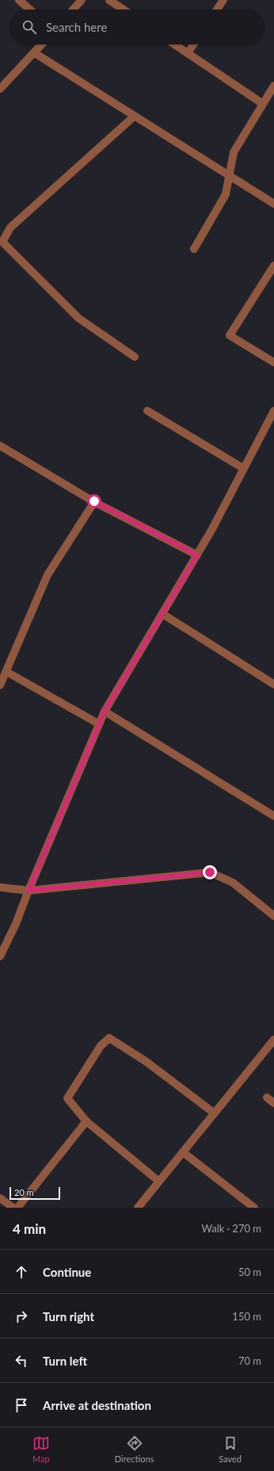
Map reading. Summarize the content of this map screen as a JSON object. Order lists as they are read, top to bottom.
{
  "scale_bar": "20 m",
  "page": {
    "search": "Search here",
    "scale": "20 m",
    "heading": ["4 min", "Walk · 270 m"],
    "list": [
      ["Continue", "50 m"],
      ["Turn right", "150 m"],
      ["Turn left", "70 m"],
      "Arrive at destination"
    ],
    "nav": ["Map", "Directions", "Saved"]
  }
}
